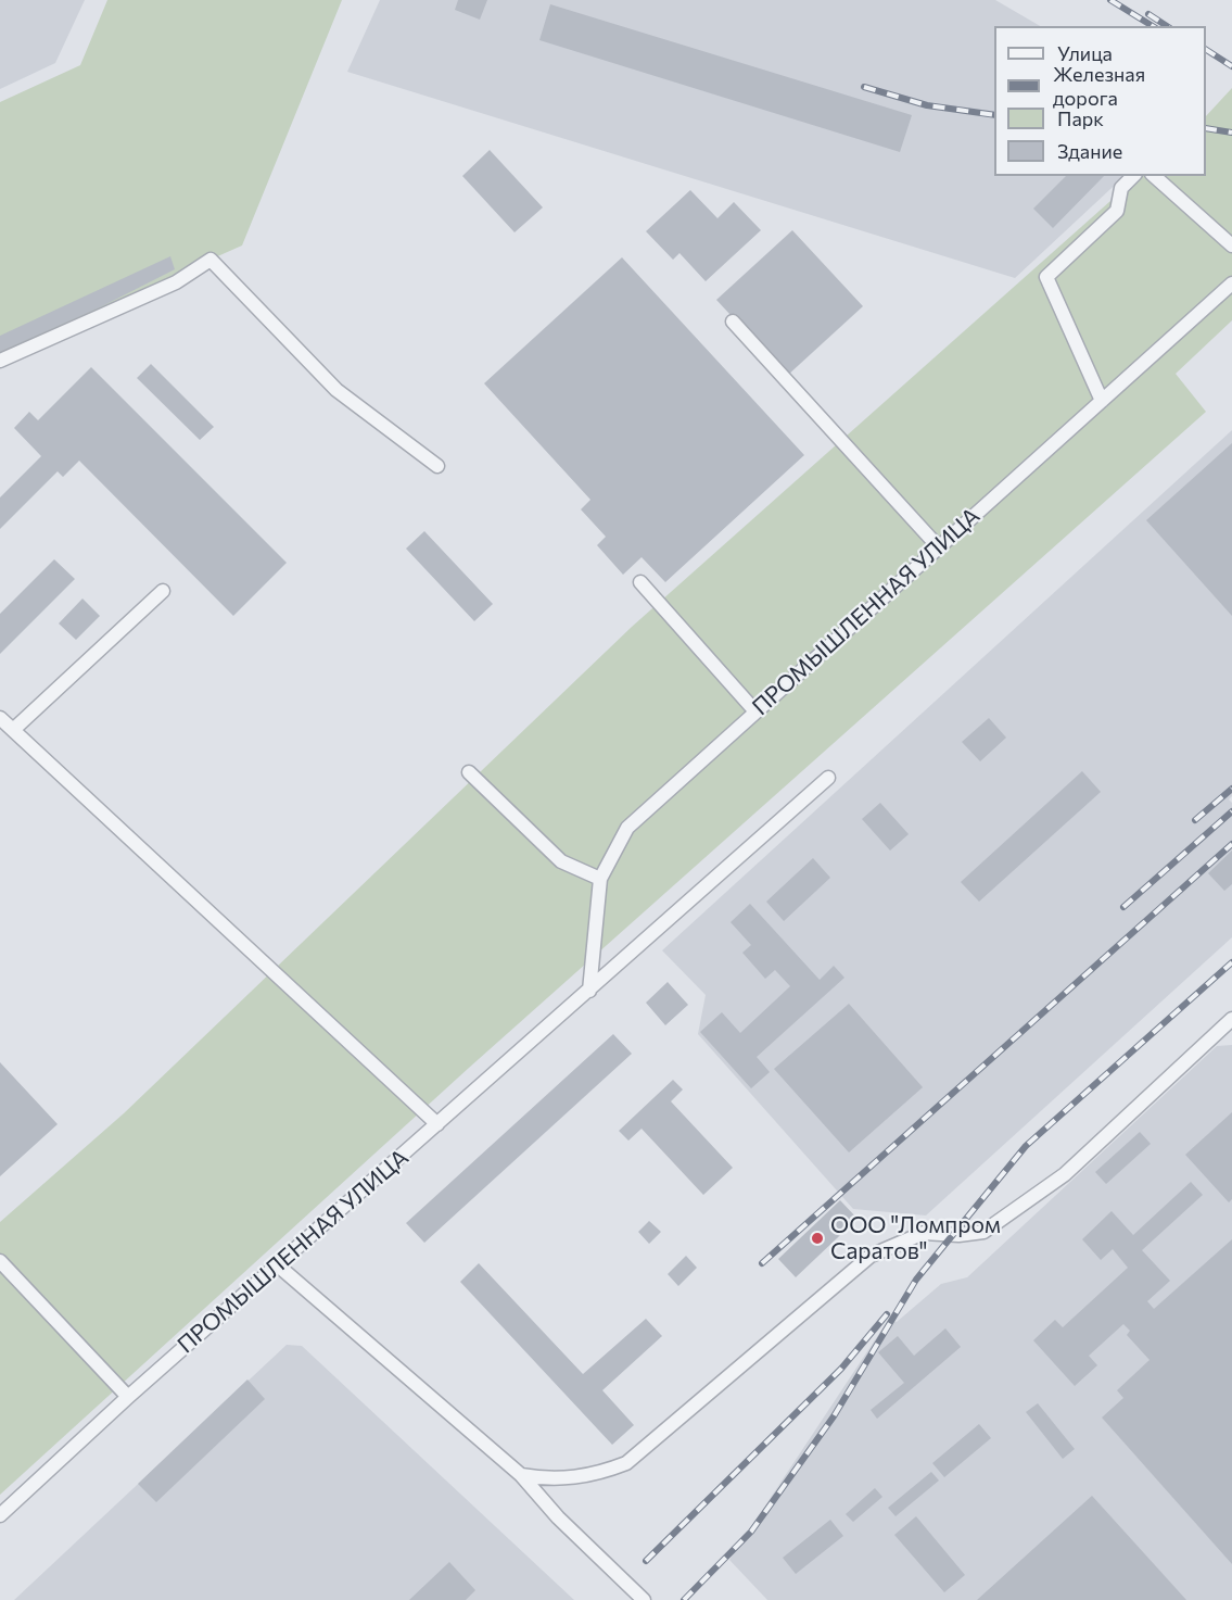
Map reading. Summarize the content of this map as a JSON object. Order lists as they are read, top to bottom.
{
  "streets": {
    "street": ["ПРОМЫШЛЕННАЯ УЛИЦА"]
  },
  "places": ["ООО \"Ломпром Саратов\""],
  "legend": [
    "Улица",
    "Железная дорога",
    "Парк",
    "Здание"
  ]
}
